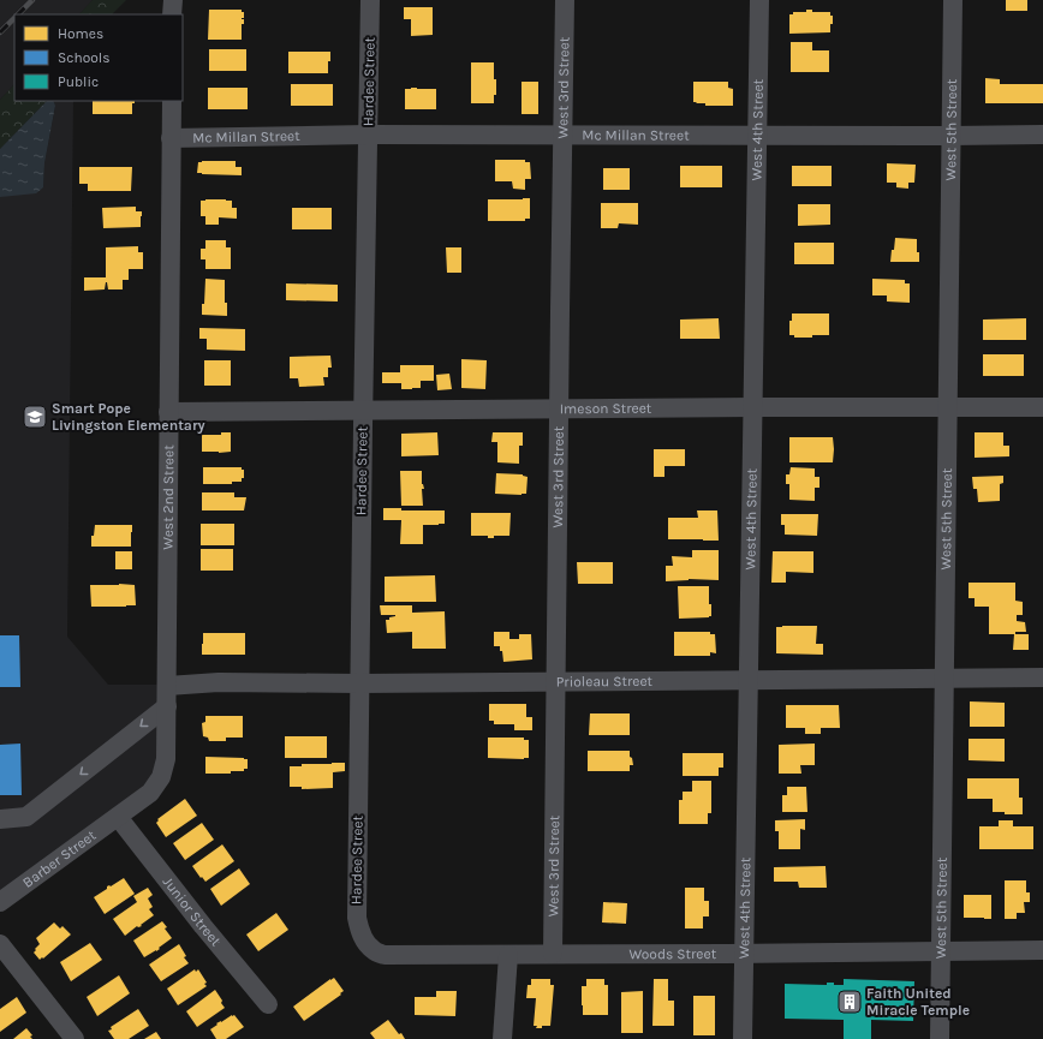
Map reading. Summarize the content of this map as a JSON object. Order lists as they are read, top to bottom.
{
  "streets": {
    "street": [
      "Hardee Street",
      "West 3rd Street",
      "West 4th Street",
      "West 5th Street",
      "Mc Millan Street",
      "Imeson Street",
      "West 2nd Street",
      "Prioleau Street",
      "Barber Street",
      "Junior Street",
      "Woods Street"
    ]
  },
  "crossings": [
    ["Hardee Street", "Mc Millan Street"],
    ["Hardee Street", "Imeson Street"],
    ["Hardee Street", "Prioleau Street"],
    ["Hardee Street", "Woods Street"],
    ["West 3rd Street", "Mc Millan Street"],
    ["West 3rd Street", "Imeson Street"],
    ["West 3rd Street", "Prioleau Street"],
    ["West 3rd Street", "Woods Street"],
    ["West 4th Street", "Mc Millan Street"],
    ["West 4th Street", "Imeson Street"],
    ["West 4th Street", "Prioleau Street"],
    ["West 4th Street", "Woods Street"],
    ["West 5th Street", "Mc Millan Street"],
    ["West 5th Street", "Imeson Street"],
    ["West 5th Street", "Prioleau Street"],
    ["West 5th Street", "Woods Street"],
    ["Mc Millan Street", "West 2nd Street"],
    ["Imeson Street", "West 2nd Street"],
    ["West 2nd Street", "Prioleau Street"],
    ["West 2nd Street", "Barber Street"],
    ["West 2nd Street", "Junior Street"],
    ["Barber Street", "Junior Street"]
  ],
  "places": {
    "school or university": ["Smart Pope Livingston Elementary"],
    "building": ["Faith United Miracle Temple"]
  },
  "legend": ["Homes", "Schools", "Public"]
}
